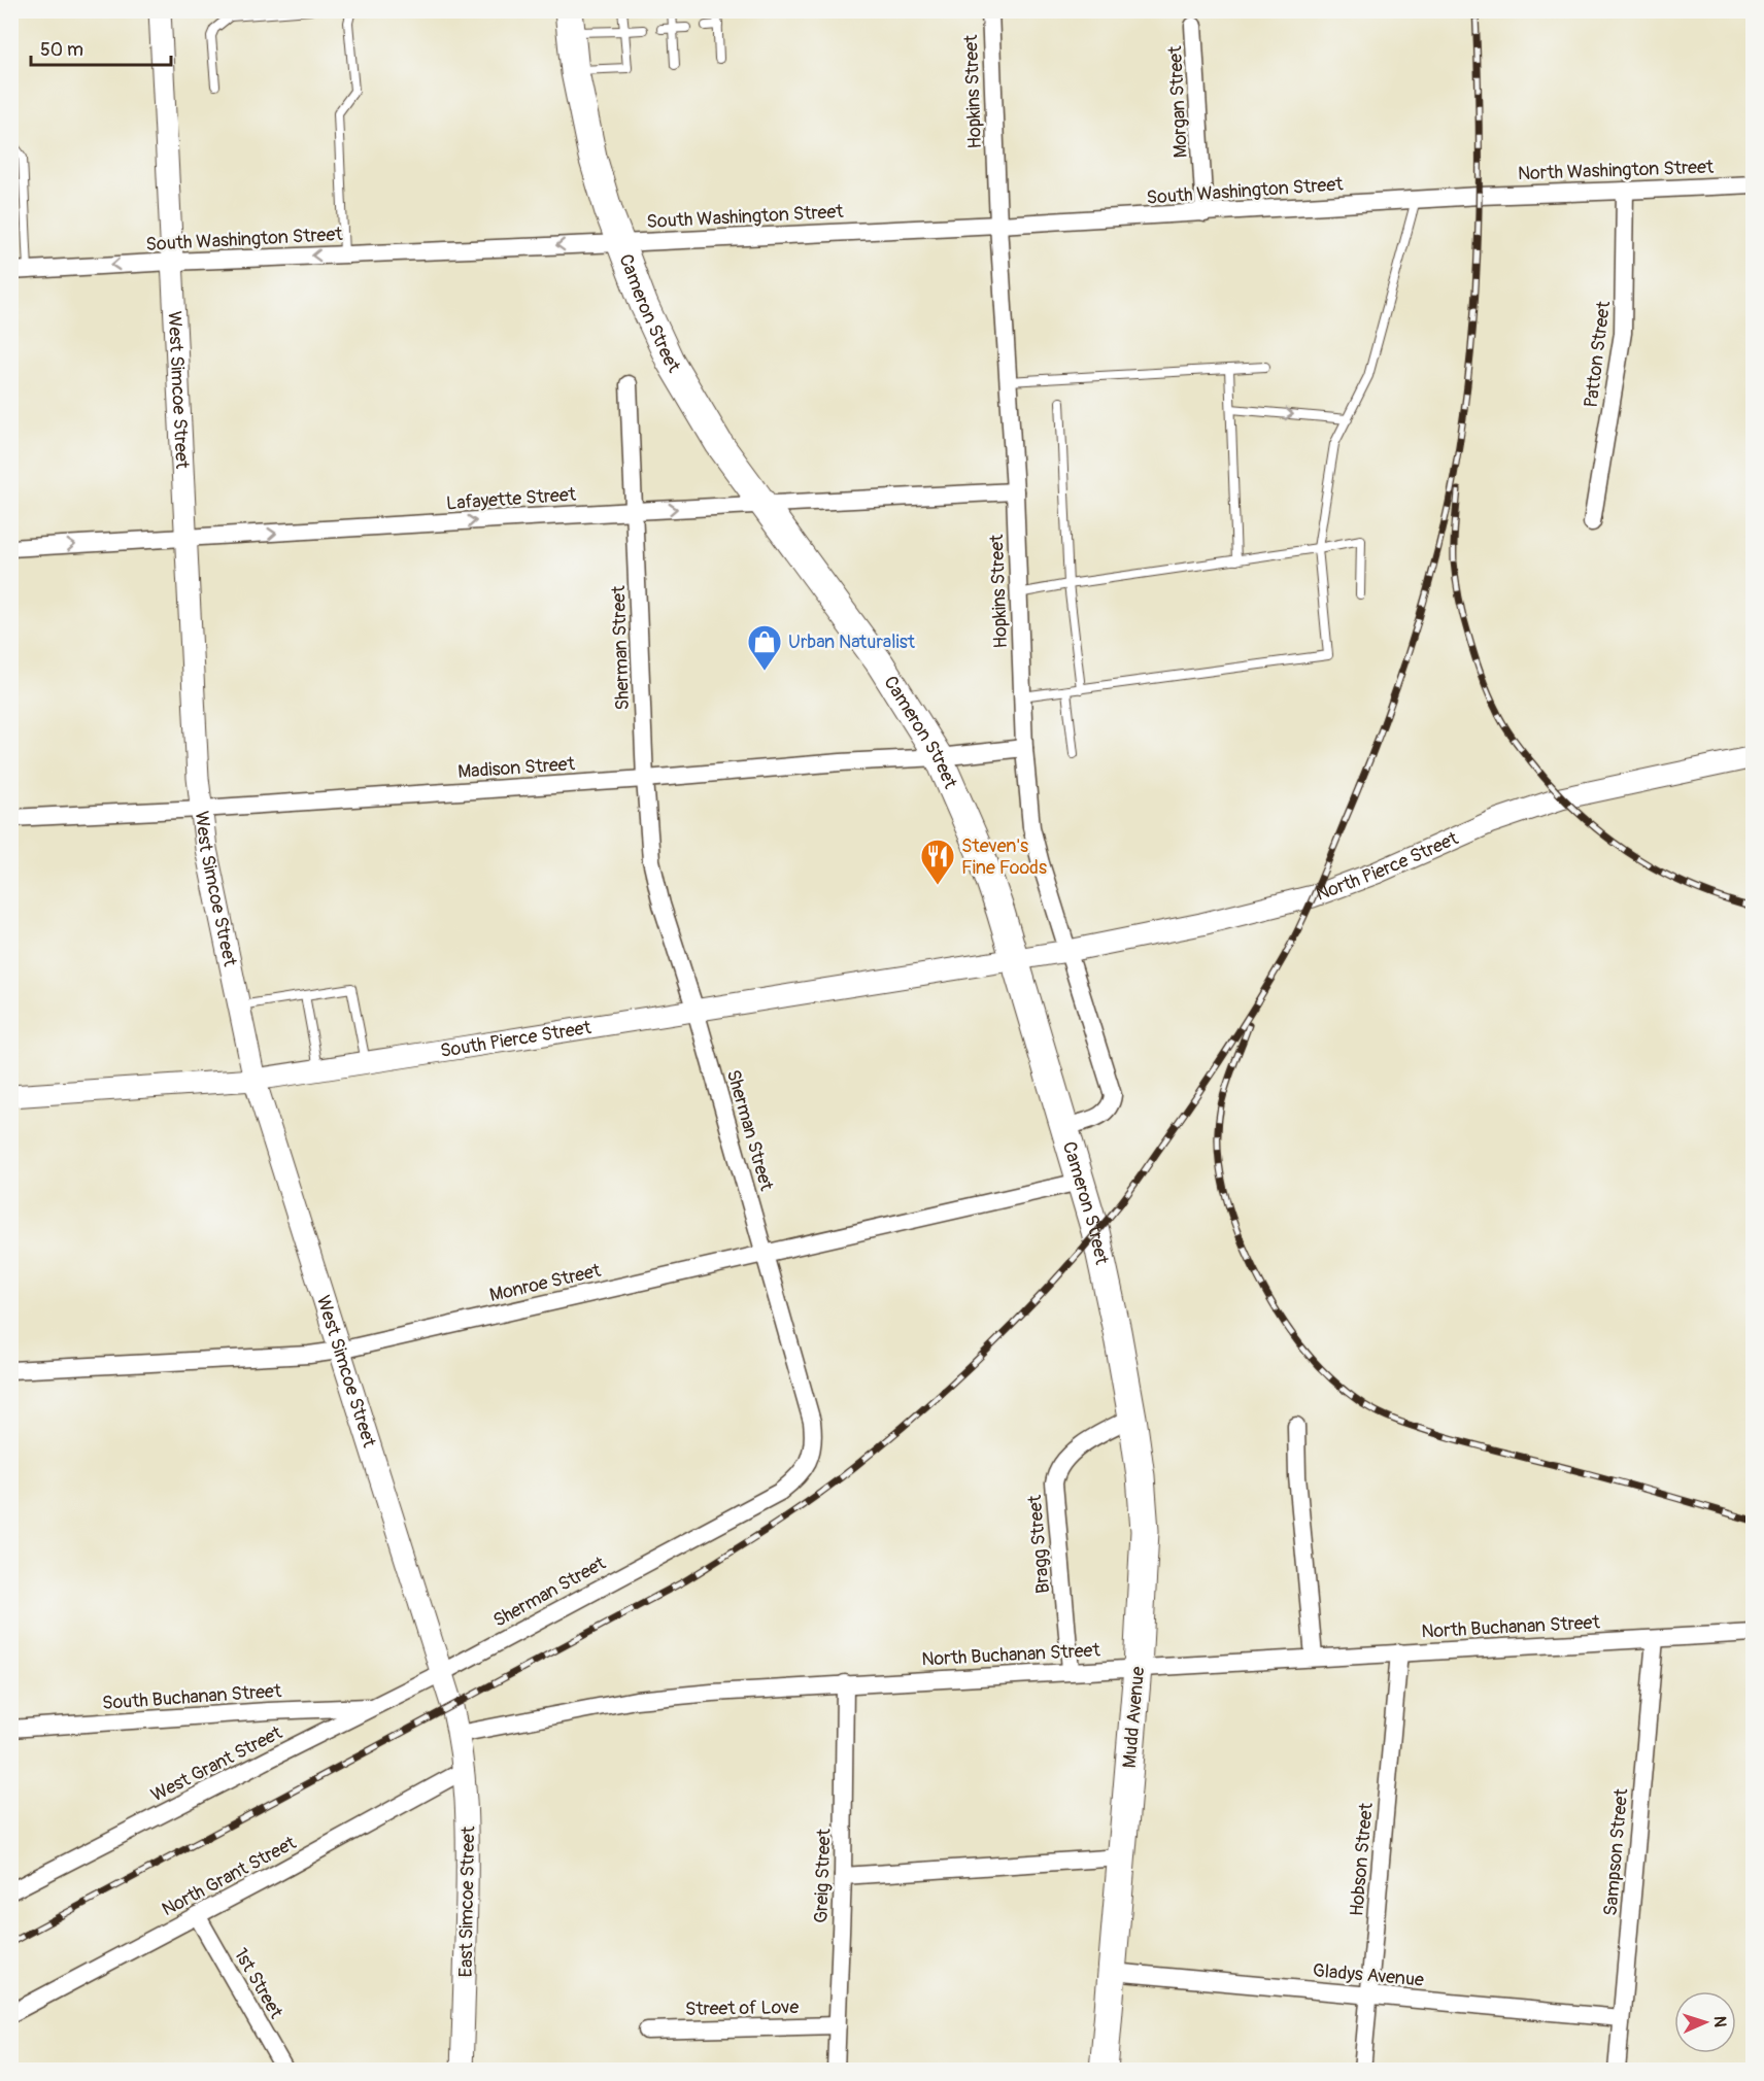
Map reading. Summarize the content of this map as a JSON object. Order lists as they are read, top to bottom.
{
  "streets": {
    "main road": ["Cameron Street", "Mudd Avenue"],
    "street": [
      "Hopkins Street",
      "Morgan Street",
      "North Washington Street",
      "South Washington Street",
      "Patton Street",
      "West Simcoe Street",
      "Lafayette Street",
      "Sherman Street",
      "Madison Street",
      "North Pierce Street",
      "South Pierce Street",
      "Monroe Street",
      "Bragg Street",
      "North Buchanan Street",
      "South Buchanan Street",
      "West Grant Street",
      "Sampson Street",
      "Hobson Street",
      "North Grant Street",
      "Greig Street",
      "East Simcoe Street",
      "Gladys Avenue",
      "1st Street",
      "Street of Love"
    ]
  },
  "crossings": [
    ["Hopkins Street", "South Washington Street"],
    ["Hopkins Street", "Cameron Street"],
    ["Hopkins Street", "Lafayette Street"],
    ["Hopkins Street", "Madison Street"],
    ["Hopkins Street", "North Pierce Street"],
    ["Morgan Street", "South Washington Street"],
    ["North Washington Street", "South Washington Street"],
    ["North Washington Street", "Patton Street"],
    ["South Washington Street", "Cameron Street"],
    ["South Washington Street", "West Simcoe Street"],
    ["Cameron Street", "Lafayette Street"],
    ["Cameron Street", "Madison Street"],
    ["Cameron Street", "North Pierce Street"],
    ["Cameron Street", "South Pierce Street"],
    ["Cameron Street", "Monroe Street"],
    ["Cameron Street", "Mudd Avenue"],
    ["West Simcoe Street", "Lafayette Street"],
    ["West Simcoe Street", "Sherman Street"],
    ["West Simcoe Street", "Madison Street"],
    ["West Simcoe Street", "South Pierce Street"],
    ["West Simcoe Street", "Monroe Street"],
    ["West Simcoe Street", "North Buchanan Street"],
    ["West Simcoe Street", "West Grant Street"],
    ["West Simcoe Street", "East Simcoe Street"],
    ["Lafayette Street", "Sherman Street"],
    ["Sherman Street", "Madison Street"],
    ["Sherman Street", "South Pierce Street"],
    ["Sherman Street", "Monroe Street"],
    ["Sherman Street", "West Grant Street"],
    ["North Pierce Street", "South Pierce Street"],
    ["Bragg Street", "North Buchanan Street"],
    ["Bragg Street", "Mudd Avenue"],
    ["North Buchanan Street", "Mudd Avenue"],
    ["North Buchanan Street", "Sampson Street"],
    ["North Buchanan Street", "Hobson Street"],
    ["North Buchanan Street", "Greig Street"],
    ["North Buchanan Street", "East Simcoe Street"],
    ["South Buchanan Street", "West Grant Street"],
    ["Mudd Avenue", "Gladys Avenue"],
    ["Sampson Street", "Gladys Avenue"],
    ["Hobson Street", "Gladys Avenue"],
    ["North Grant Street", "East Simcoe Street"],
    ["North Grant Street", "1st Street"],
    ["Greig Street", "Street of Love"]
  ],
  "one_way": ["South Washington Street", "Lafayette Street"],
  "places": {
    "shop": ["Urban Naturalist"],
    "restaurant": ["Steven's Fine Foods"]
  },
  "scale_bar": "50 m",
  "north": "right"
}
